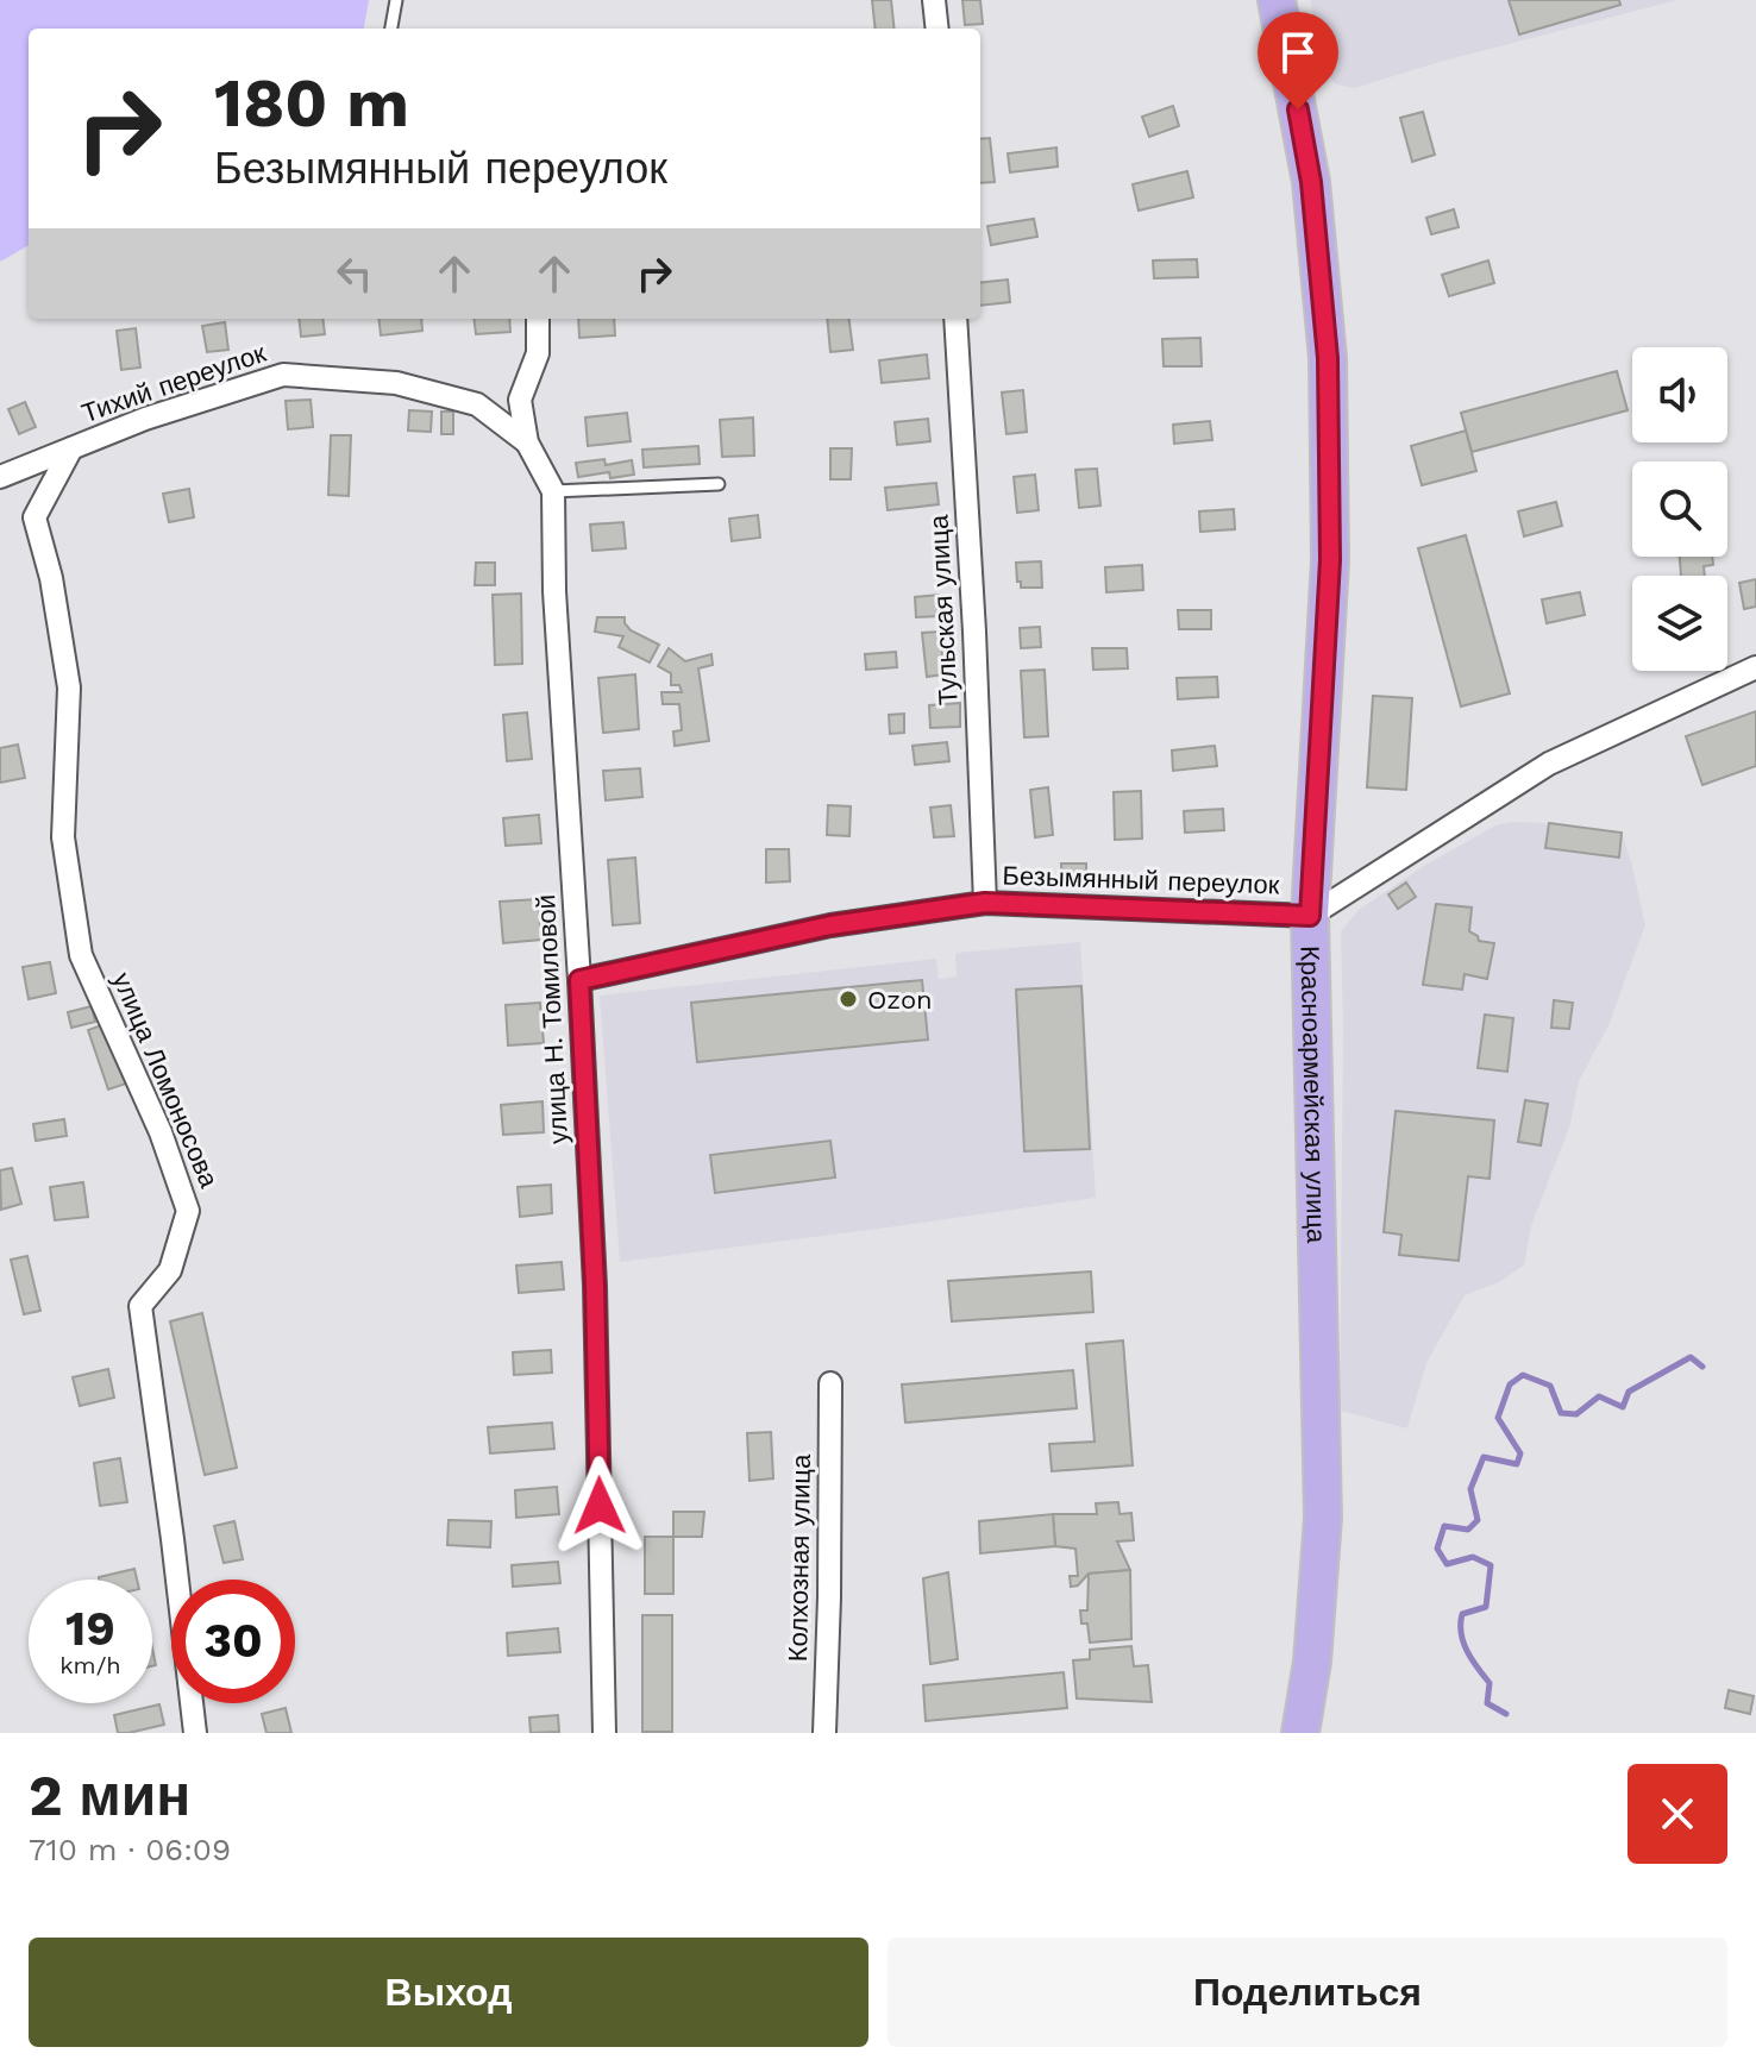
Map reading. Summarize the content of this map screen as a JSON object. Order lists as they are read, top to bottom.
{
  "streets": {
    "main road": ["Красноармейская улица"],
    "street": [
      "Тихий переулок",
      "Тульская улица",
      "Безымянный переулок",
      "улица Н. Томиловой",
      "улица Ломоносова",
      "Колхозная улица"
    ]
  },
  "crossings": [
    ["Тихий переулок", "улица Н. Томиловой"],
    ["Тихий переулок", "улица Ломоносова"],
    ["Тульская улица", "Безымянный переулок"],
    ["Безымянный переулок", "улица Н. Томиловой"],
    ["Безымянный переулок", "Красноармейская улица"]
  ],
  "places": ["Ozon"],
  "page": {
    "turn": ["180 m", "Безымянный переулок"],
    "speed": "19 km/h",
    "limit": "30",
    "heading": ["2 мин", "710 m · 06:09"],
    "buttons": ["Выход", "Поделиться"]
  }
}
